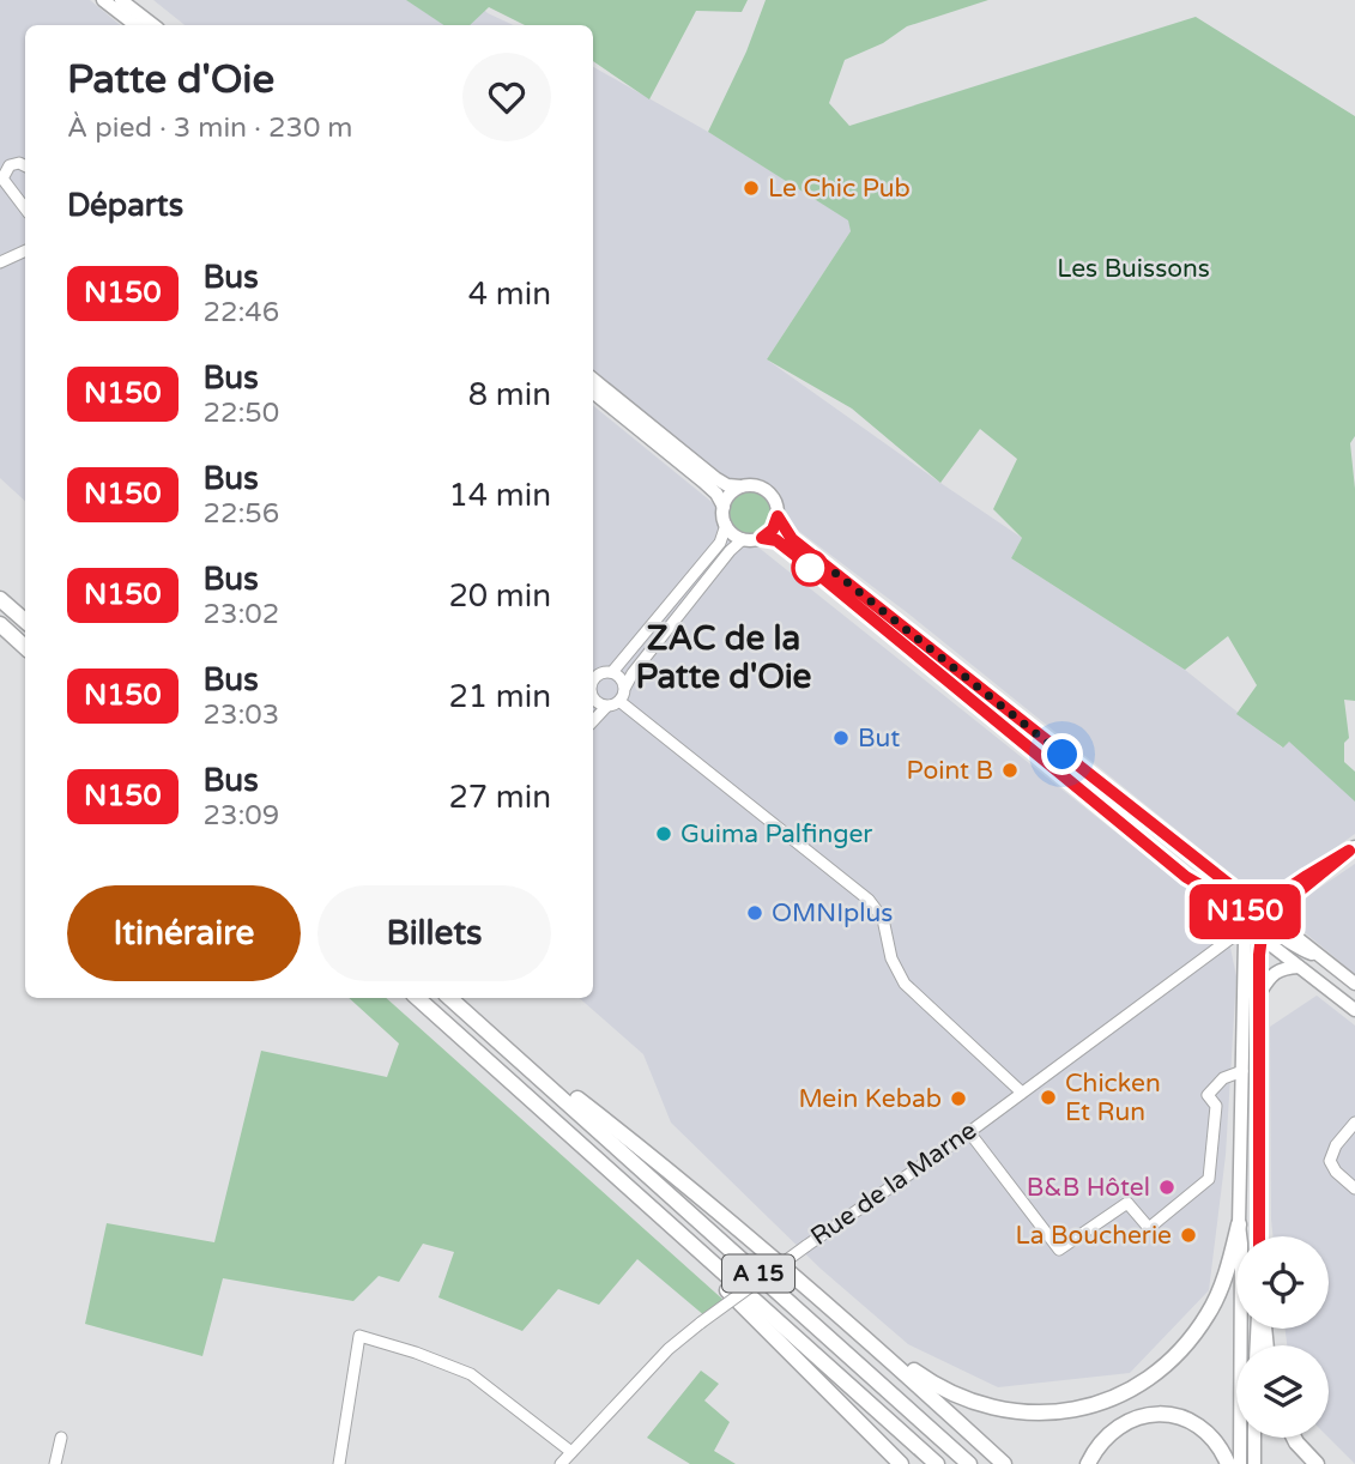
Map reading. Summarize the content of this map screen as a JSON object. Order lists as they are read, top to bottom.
{
  "streets": {
    "highway": ["A 15"],
    "street": ["Rue de la Marne"]
  },
  "districts": ["ZAC de la Patte d'Oie"],
  "parks": ["Les Buissons"],
  "places": [
    "Le Chic Pub",
    "But",
    "Point B",
    "Guima Palfinger",
    "OMNIplus",
    "Chicken Et Run",
    "Mein Kebab",
    "B&B Hôtel",
    "La Boucherie"
  ],
  "lines": ["bus line N150"],
  "page": {
    "on_map": "N150",
    "heading": [
      ["Patte d'Oie", "À pied · 3 min · 230 m"],
      "Départs"
    ],
    "list": [
      {
        "mark": "N150",
        "name": "Bus",
        "note": "22:46",
        "value": "4 min"
      },
      {
        "mark": "N150",
        "name": "Bus",
        "note": "22:50",
        "value": "8 min"
      },
      {
        "mark": "N150",
        "name": "Bus",
        "note": "22:56",
        "value": "14 min"
      },
      {
        "mark": "N150",
        "name": "Bus",
        "note": "23:02",
        "value": "20 min"
      },
      {
        "mark": "N150",
        "name": "Bus",
        "note": "23:03",
        "value": "21 min"
      },
      {
        "mark": "N150",
        "name": "Bus",
        "note": "23:09",
        "value": "27 min"
      }
    ],
    "buttons": ["Itinéraire", "Billets"]
  }
}
